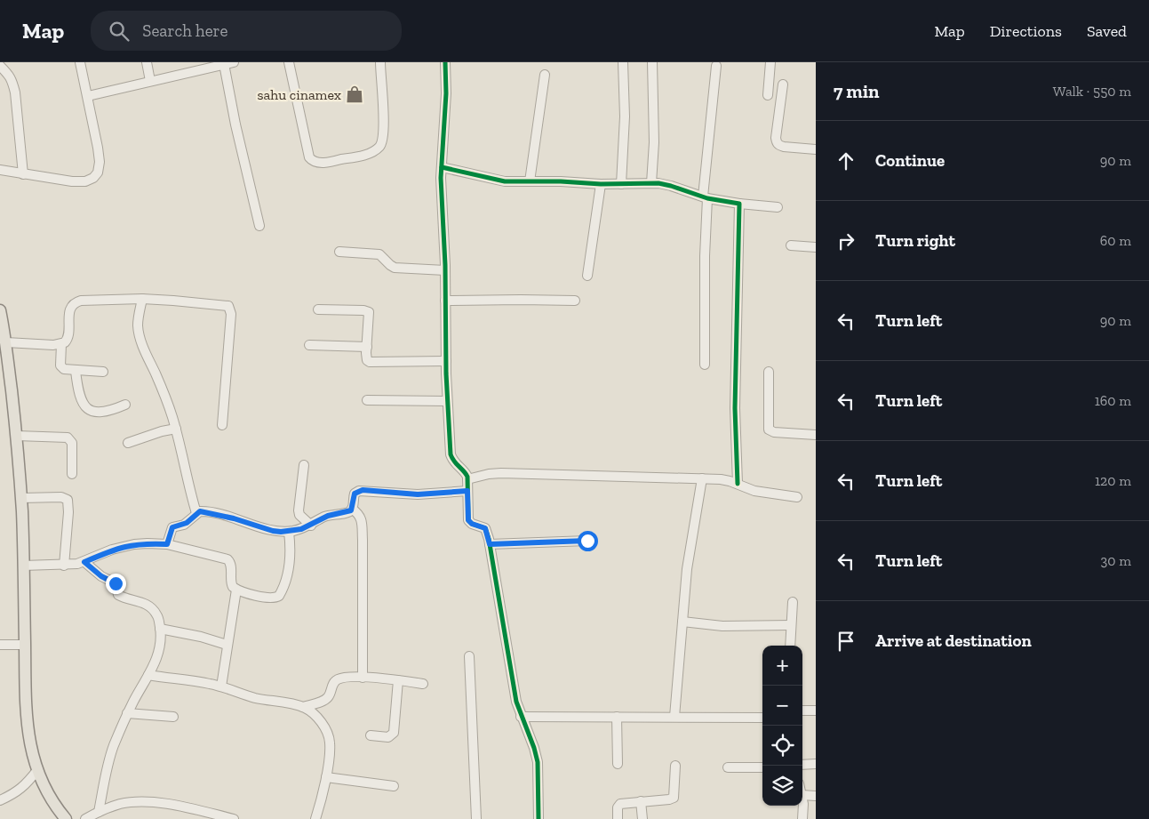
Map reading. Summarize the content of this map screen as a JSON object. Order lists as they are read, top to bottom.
{
  "places": {
    "shop": ["sahu cinamex"]
  },
  "page": {
    "header": "Map",
    "search": "Search here",
    "nav": ["Map", "Directions", "Saved"],
    "heading": ["7 min", "Walk · 550 m"],
    "list": [
      ["Continue", "90 m"],
      ["Turn right", "60 m"],
      ["Turn left", "90 m"],
      ["Turn left", "160 m"],
      ["Turn left", "120 m"],
      ["Turn left", "30 m"],
      "Arrive at destination"
    ],
    "map_buttons": ["+", "−"]
  }
}
